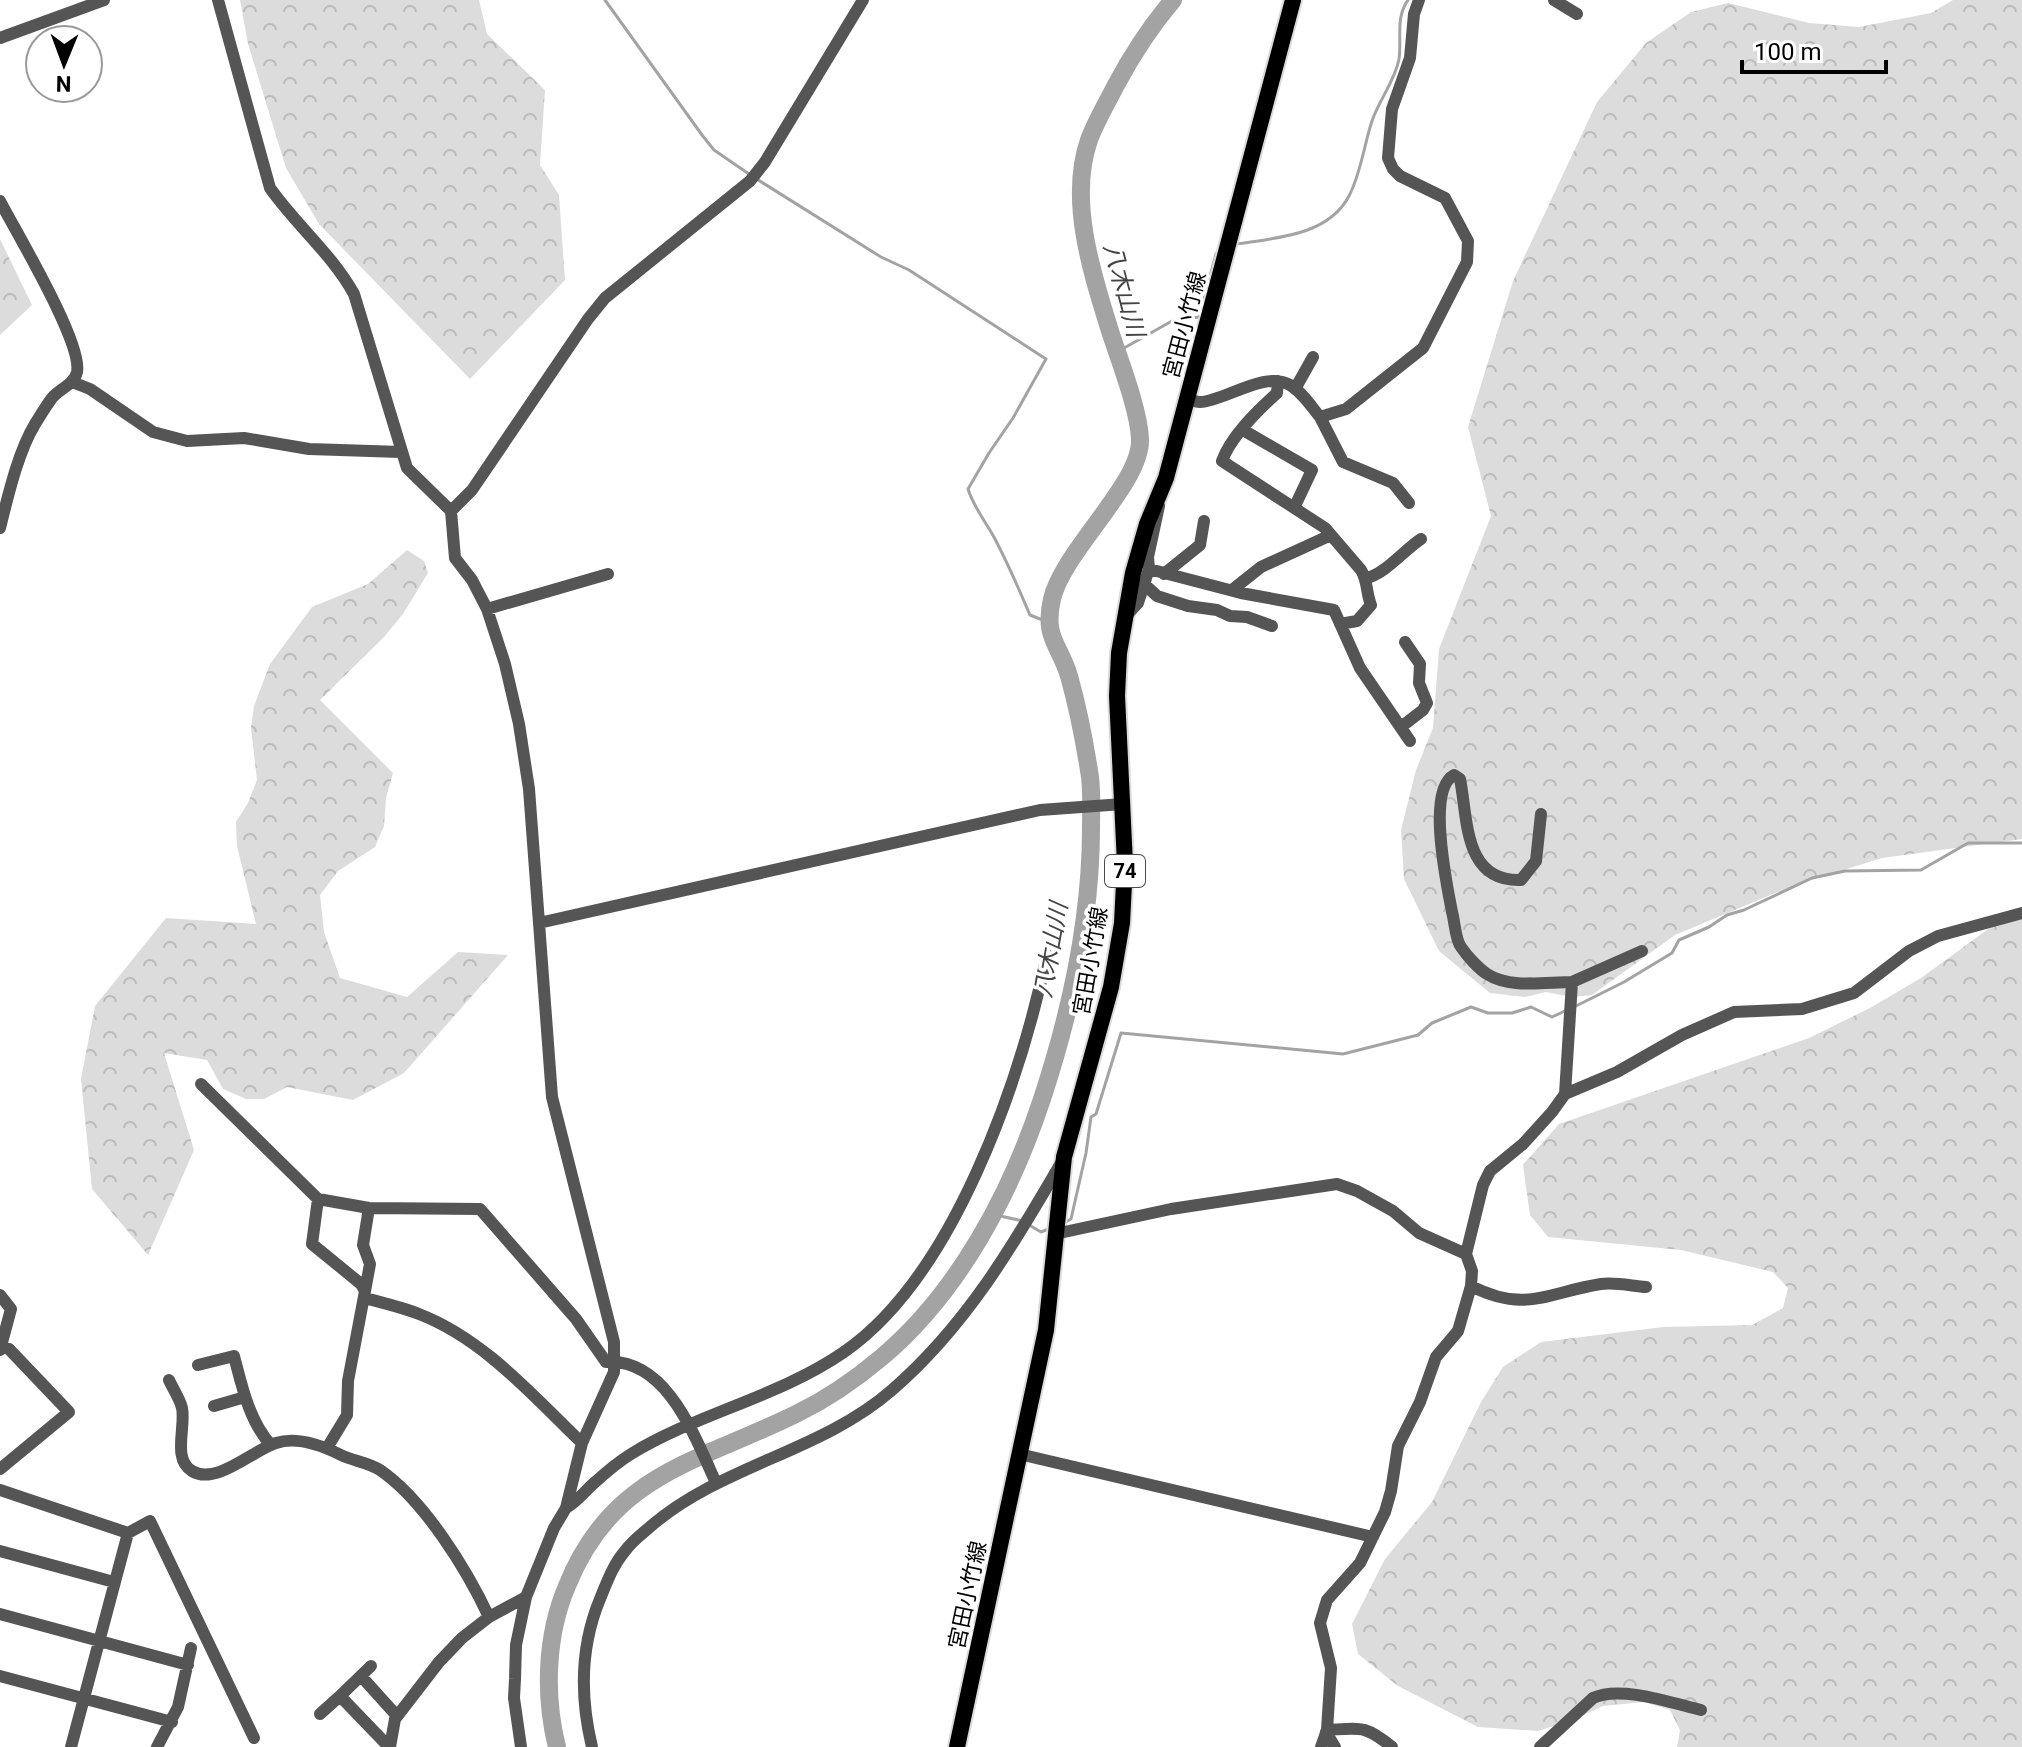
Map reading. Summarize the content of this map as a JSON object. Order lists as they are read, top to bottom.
{
  "streets": {
    "main road": ["宮田小竹線", "74"]
  },
  "water": ["八木山川"],
  "scale_bar": "100 m",
  "north": "bottom"
}
